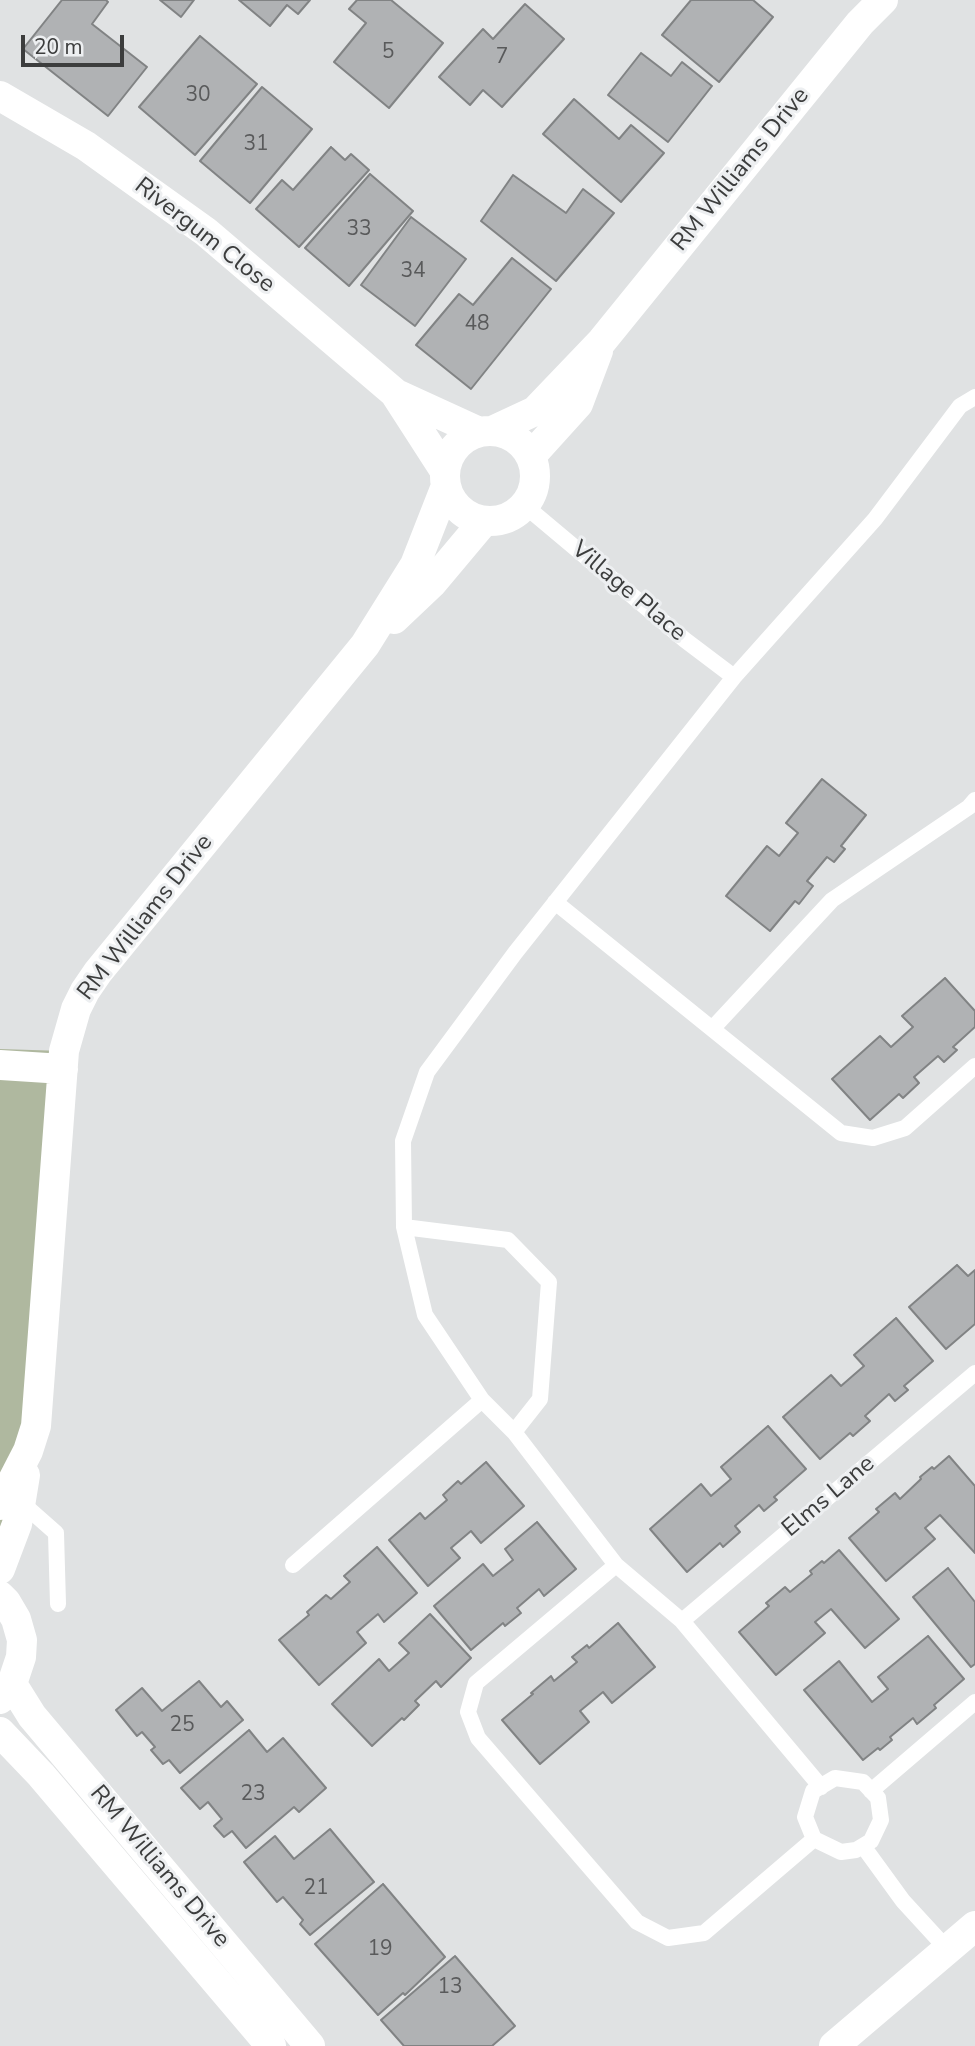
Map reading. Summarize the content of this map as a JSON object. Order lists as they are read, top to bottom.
{
  "streets": {
    "street": ["RM Williams Drive", "Rivergum Close"],
    "lane": ["Village Place", "Elms Lane"]
  },
  "crossings": [
    ["RM Williams Drive", "Rivergum Close"],
    ["RM Williams Drive", "Village Place"],
    ["Rivergum Close", "Village Place"]
  ],
  "house_numbers": [
    "5",
    "7",
    "30",
    "31",
    "33",
    "34",
    "48",
    "25",
    "23",
    "21",
    "19",
    "13"
  ],
  "scale_bar": "20 m"
}
